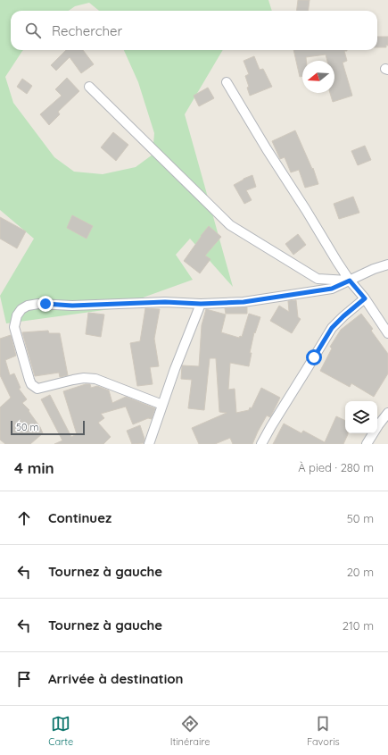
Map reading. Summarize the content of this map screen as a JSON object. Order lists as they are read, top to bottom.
{
  "scale_bar": "50 m",
  "north": "left",
  "page": {
    "search": "Rechercher",
    "scale": "50 m",
    "heading": ["4 min", "À pied · 280 m"],
    "list": [
      ["Continuez", "50 m"],
      ["Tournez à gauche", "20 m"],
      ["Tournez à gauche", "210 m"],
      "Arrivée à destination"
    ],
    "nav": ["Carte", "Itinéraire", "Favoris"]
  }
}
